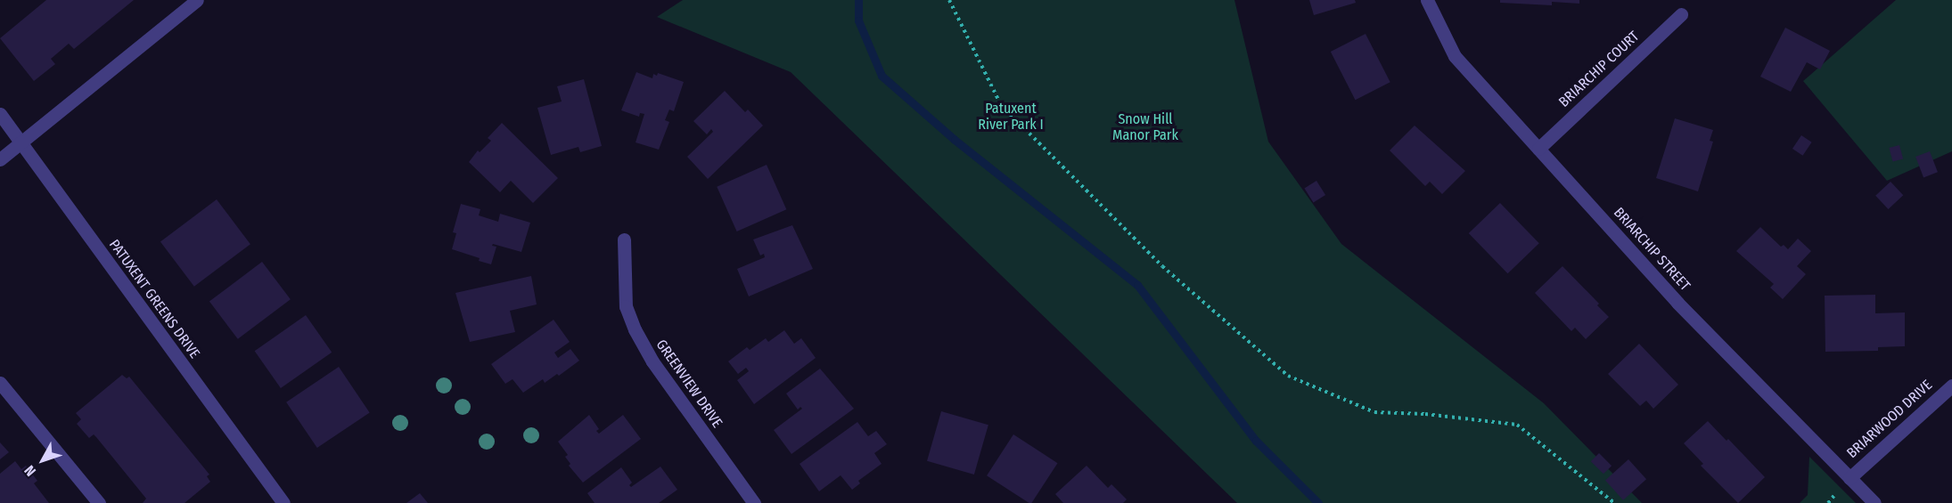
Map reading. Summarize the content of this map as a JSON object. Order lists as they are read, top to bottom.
{
  "streets": {
    "street": [
      "BRIARCHIP COURT",
      "BRIARCHIP STREET",
      "PATUXENT GREENS DRIVE",
      "GREENVIEW DRIVE",
      "BRIARWOOD DRIVE"
    ]
  },
  "crossings": [
    ["BRIARCHIP COURT", "BRIARCHIP STREET"],
    ["BRIARCHIP STREET", "BRIARWOOD DRIVE"]
  ],
  "parks": ["Patuxent River Park I", "Snow Hill Manor Park"],
  "north": "bottom left"
}
